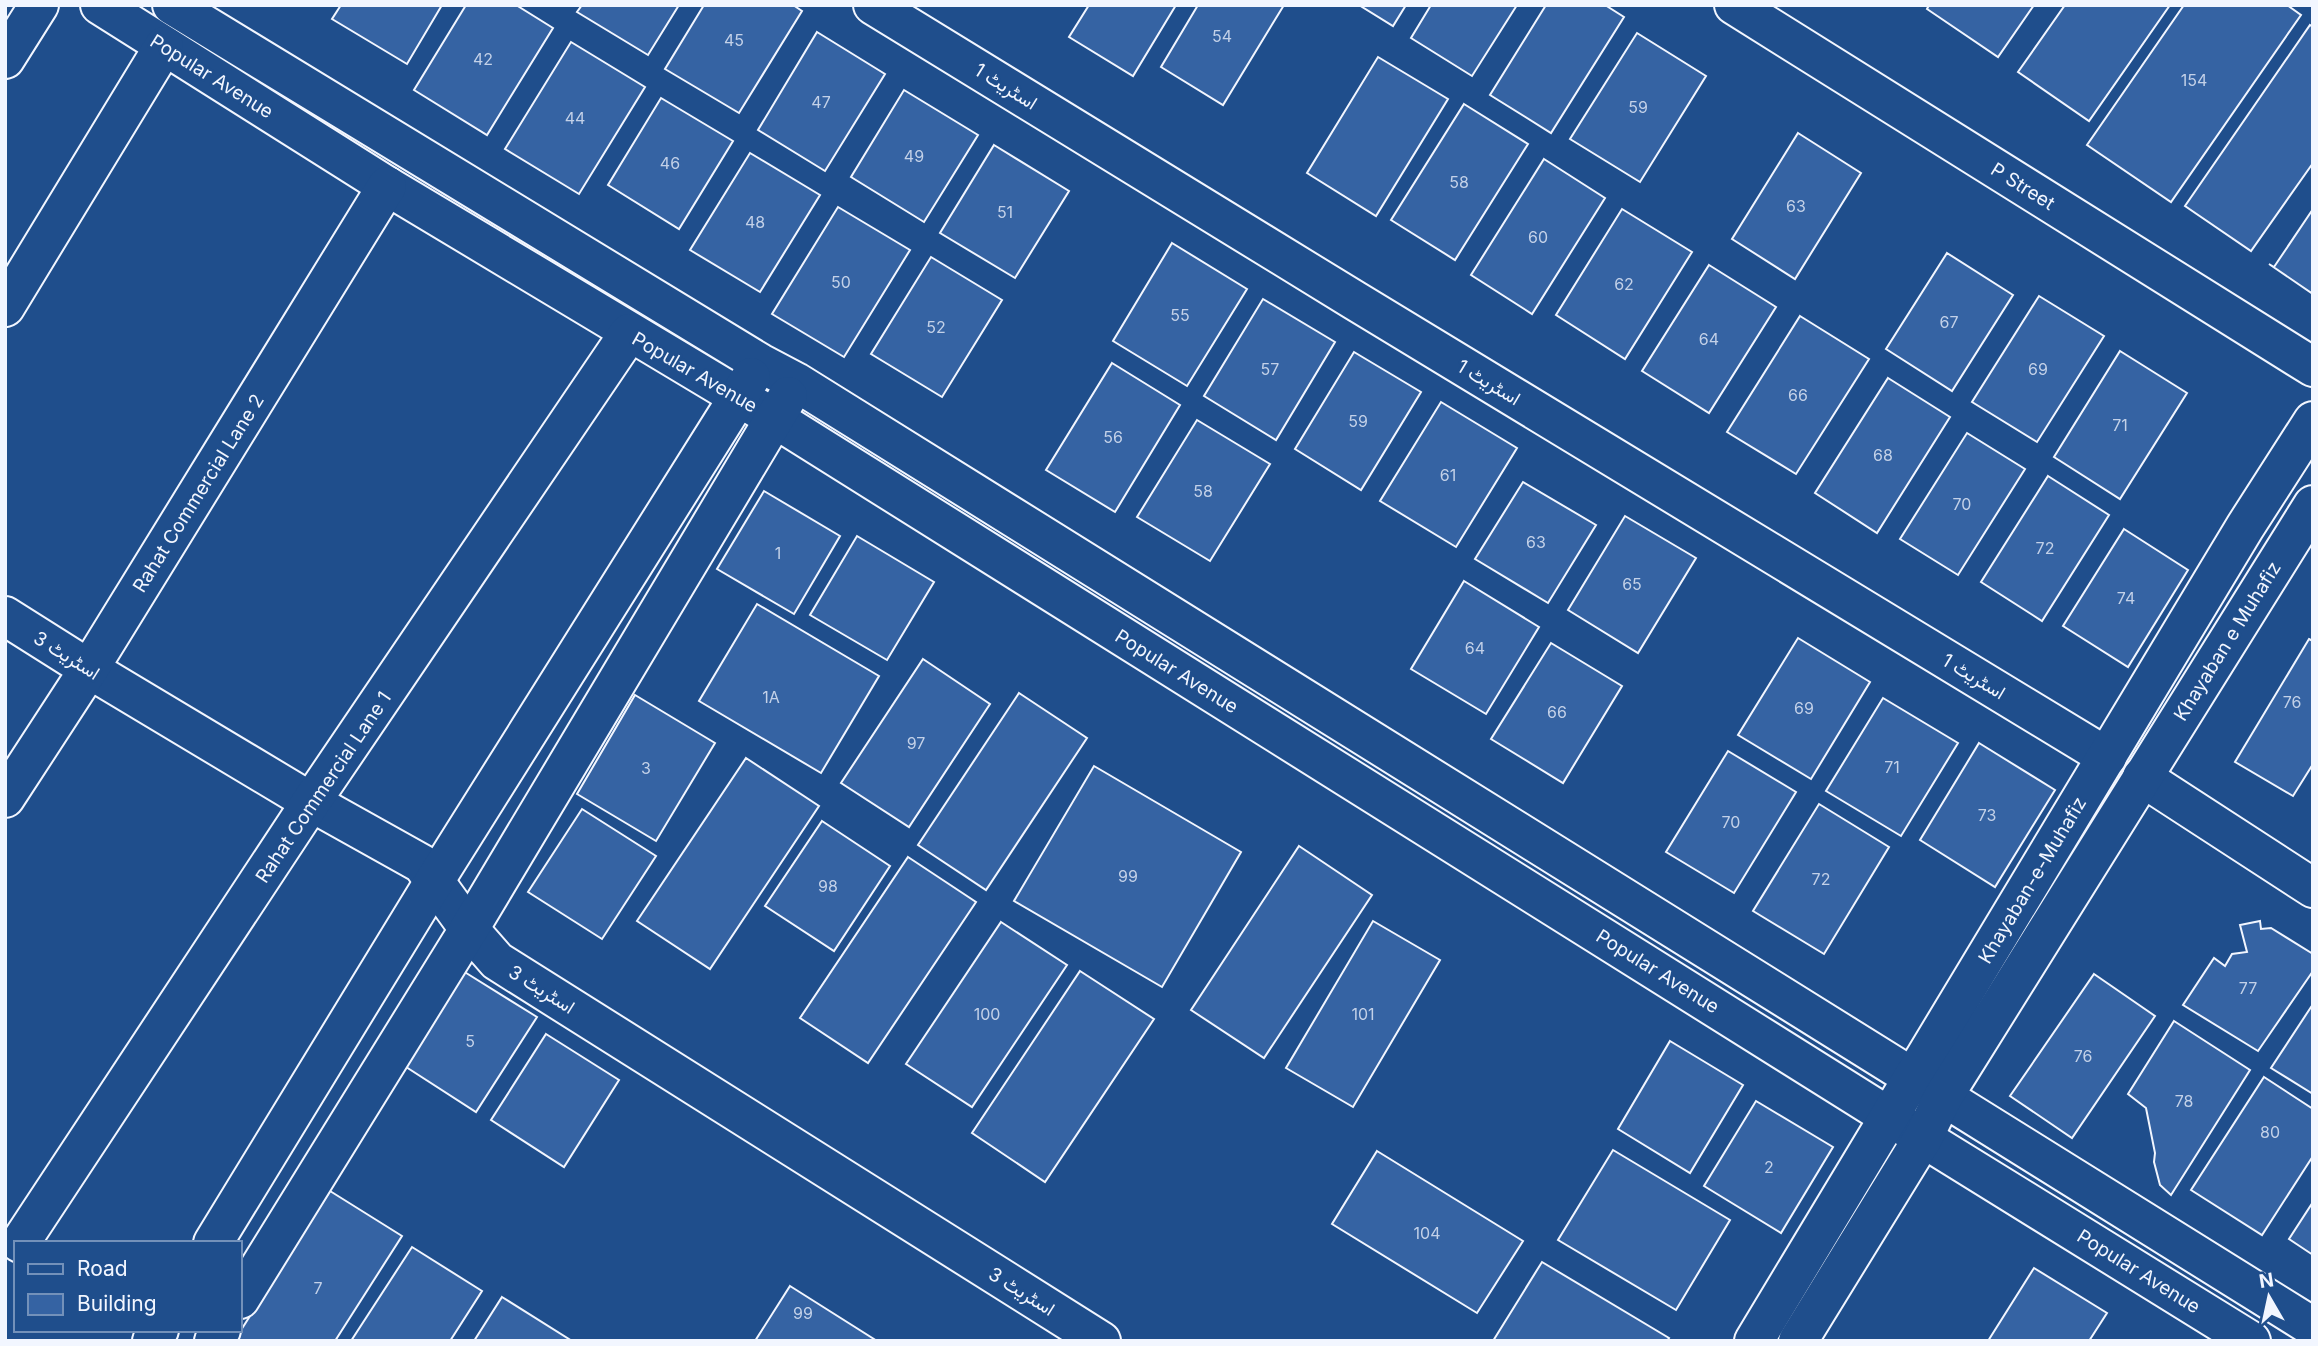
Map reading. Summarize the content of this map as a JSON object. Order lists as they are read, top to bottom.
{
  "streets": {
    "street": [
      "Popular Avenue",
      "اسٹریٹ 1",
      "P Street",
      "Rahat Commercial Lane 2",
      "Khayaban e Muhafiz",
      "اسٹریٹ 3",
      "Rahat Commercial Lane 1",
      "Khayaban-e-Muhafiz"
    ]
  },
  "crossings": [
    ["Popular Avenue", "Rahat Commercial Lane 2"],
    ["Popular Avenue", "Rahat Commercial Lane 1"],
    ["Popular Avenue", "Khayaban-e-Muhafiz"],
    ["اسٹریٹ 1", "Khayaban-e-Muhafiz"],
    ["Rahat Commercial Lane 2", "اسٹریٹ 3"],
    ["Khayaban e Muhafiz", "Khayaban-e-Muhafiz"],
    ["اسٹریٹ 3", "Rahat Commercial Lane 1"]
  ],
  "house_numbers": [
    "54",
    "45",
    "42",
    "154",
    "47",
    "59",
    "44",
    "49",
    "46",
    "58",
    "63",
    "51",
    "48",
    "60",
    "50",
    "62",
    "55",
    "67",
    "52",
    "64",
    "57",
    "69",
    "66",
    "59",
    "71",
    "56",
    "68",
    "61",
    "58",
    "70",
    "63",
    "72",
    "1",
    "65",
    "74",
    "64",
    "1A",
    "76",
    "69",
    "66",
    "97",
    "71",
    "3",
    "73",
    "70",
    "99",
    "72",
    "98",
    "77",
    "100",
    "101",
    "5",
    "76",
    "78",
    "80",
    "2",
    "104",
    "7",
    "99"
  ],
  "legend": ["Road", "Building"],
  "north": "top"
}
